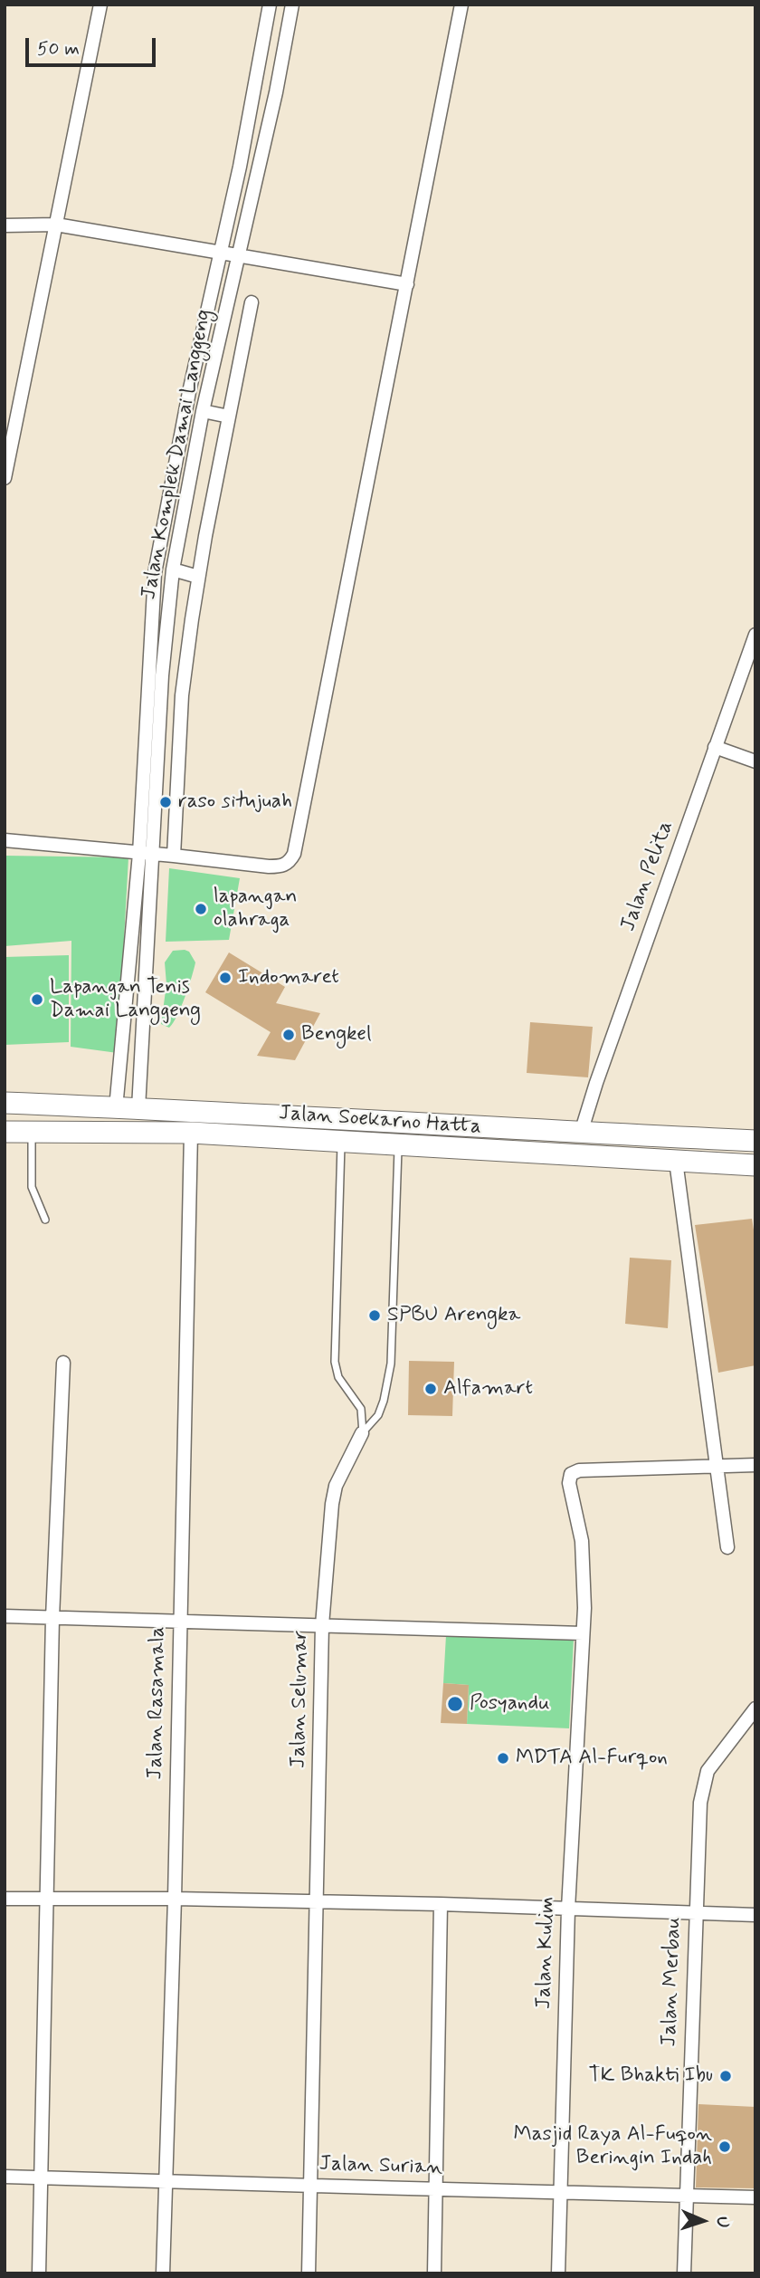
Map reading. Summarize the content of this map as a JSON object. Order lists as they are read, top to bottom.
{
  "streets": {
    "main road": ["Jalan Soekarno Hatta"],
    "street": [
      "Jalan Komplek Damai Langgeng",
      "Jalan Pelita",
      "Jalan Selumar",
      "Jalan Rasamala",
      "Jalan Kulim",
      "Jalan Merbau",
      "Jalan Surian"
    ]
  },
  "crossings": [
    ["Jalan Komplek Damai Langgeng", "Jalan Soekarno Hatta"],
    ["Jalan Pelita", "Jalan Soekarno Hatta"],
    ["Jalan Soekarno Hatta", "Jalan Rasamala"],
    ["Jalan Selumar", "Jalan Surian"],
    ["Jalan Rasamala", "Jalan Surian"],
    ["Jalan Kulim", "Jalan Surian"],
    ["Jalan Merbau", "Jalan Surian"]
  ],
  "places": [
    "raso situjuah",
    "lapangan olahraga",
    "Indomaret",
    "Lapangan Tenis Damai Langgeng",
    "Bengkel",
    "SPBU Arengka",
    "Alfamart",
    "Posyandu",
    "MDTA Al-Furqon",
    "TK Bhakti Ibu",
    "Masjid Raya Al-Fuqon Beringin Indah"
  ],
  "scale_bar": "50 m",
  "north": "right"
}
